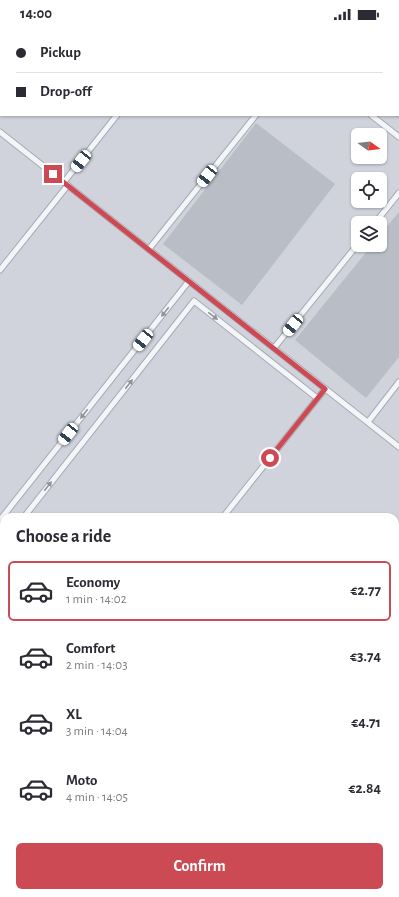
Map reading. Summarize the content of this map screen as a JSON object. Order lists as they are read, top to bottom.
{
  "north": "right",
  "page": {
    "status": "14:00",
    "banner": ["Pickup", "Drop-off"],
    "heading": "Choose a ride",
    "list": [
      {
        "name": "Economy",
        "note": "1 min · 14:02",
        "value": "€2.77"
      },
      {
        "name": "Comfort",
        "note": "2 min · 14:03",
        "value": "€3.74"
      },
      {
        "name": "XL",
        "note": "3 min · 14:04",
        "value": "€4.71"
      },
      {
        "name": "Moto",
        "note": "4 min · 14:05",
        "value": "€2.84"
      }
    ],
    "buttons": "Confirm"
  }
}
